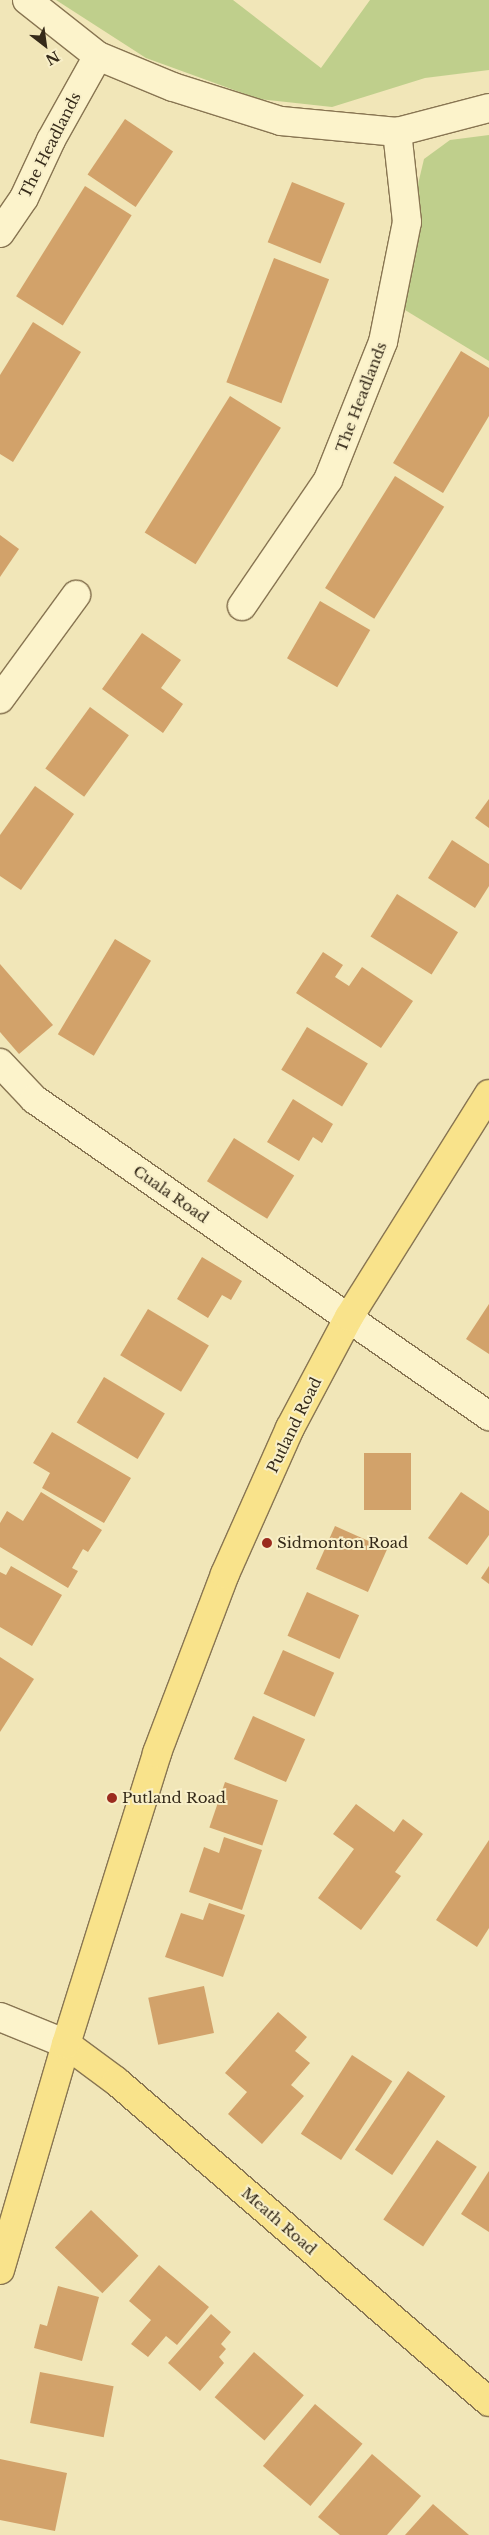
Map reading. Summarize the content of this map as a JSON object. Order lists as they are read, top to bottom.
{
  "streets": {
    "main road": ["Putland Road", "Meath Road"],
    "street": ["The Headlands", "Cuala Road"]
  },
  "crossings": [
    ["Cuala Road", "Putland Road"],
    ["Putland Road", "Meath Road"]
  ],
  "places": ["Sidmonton Road", "Putland Road"],
  "north": "bottom right"
}
